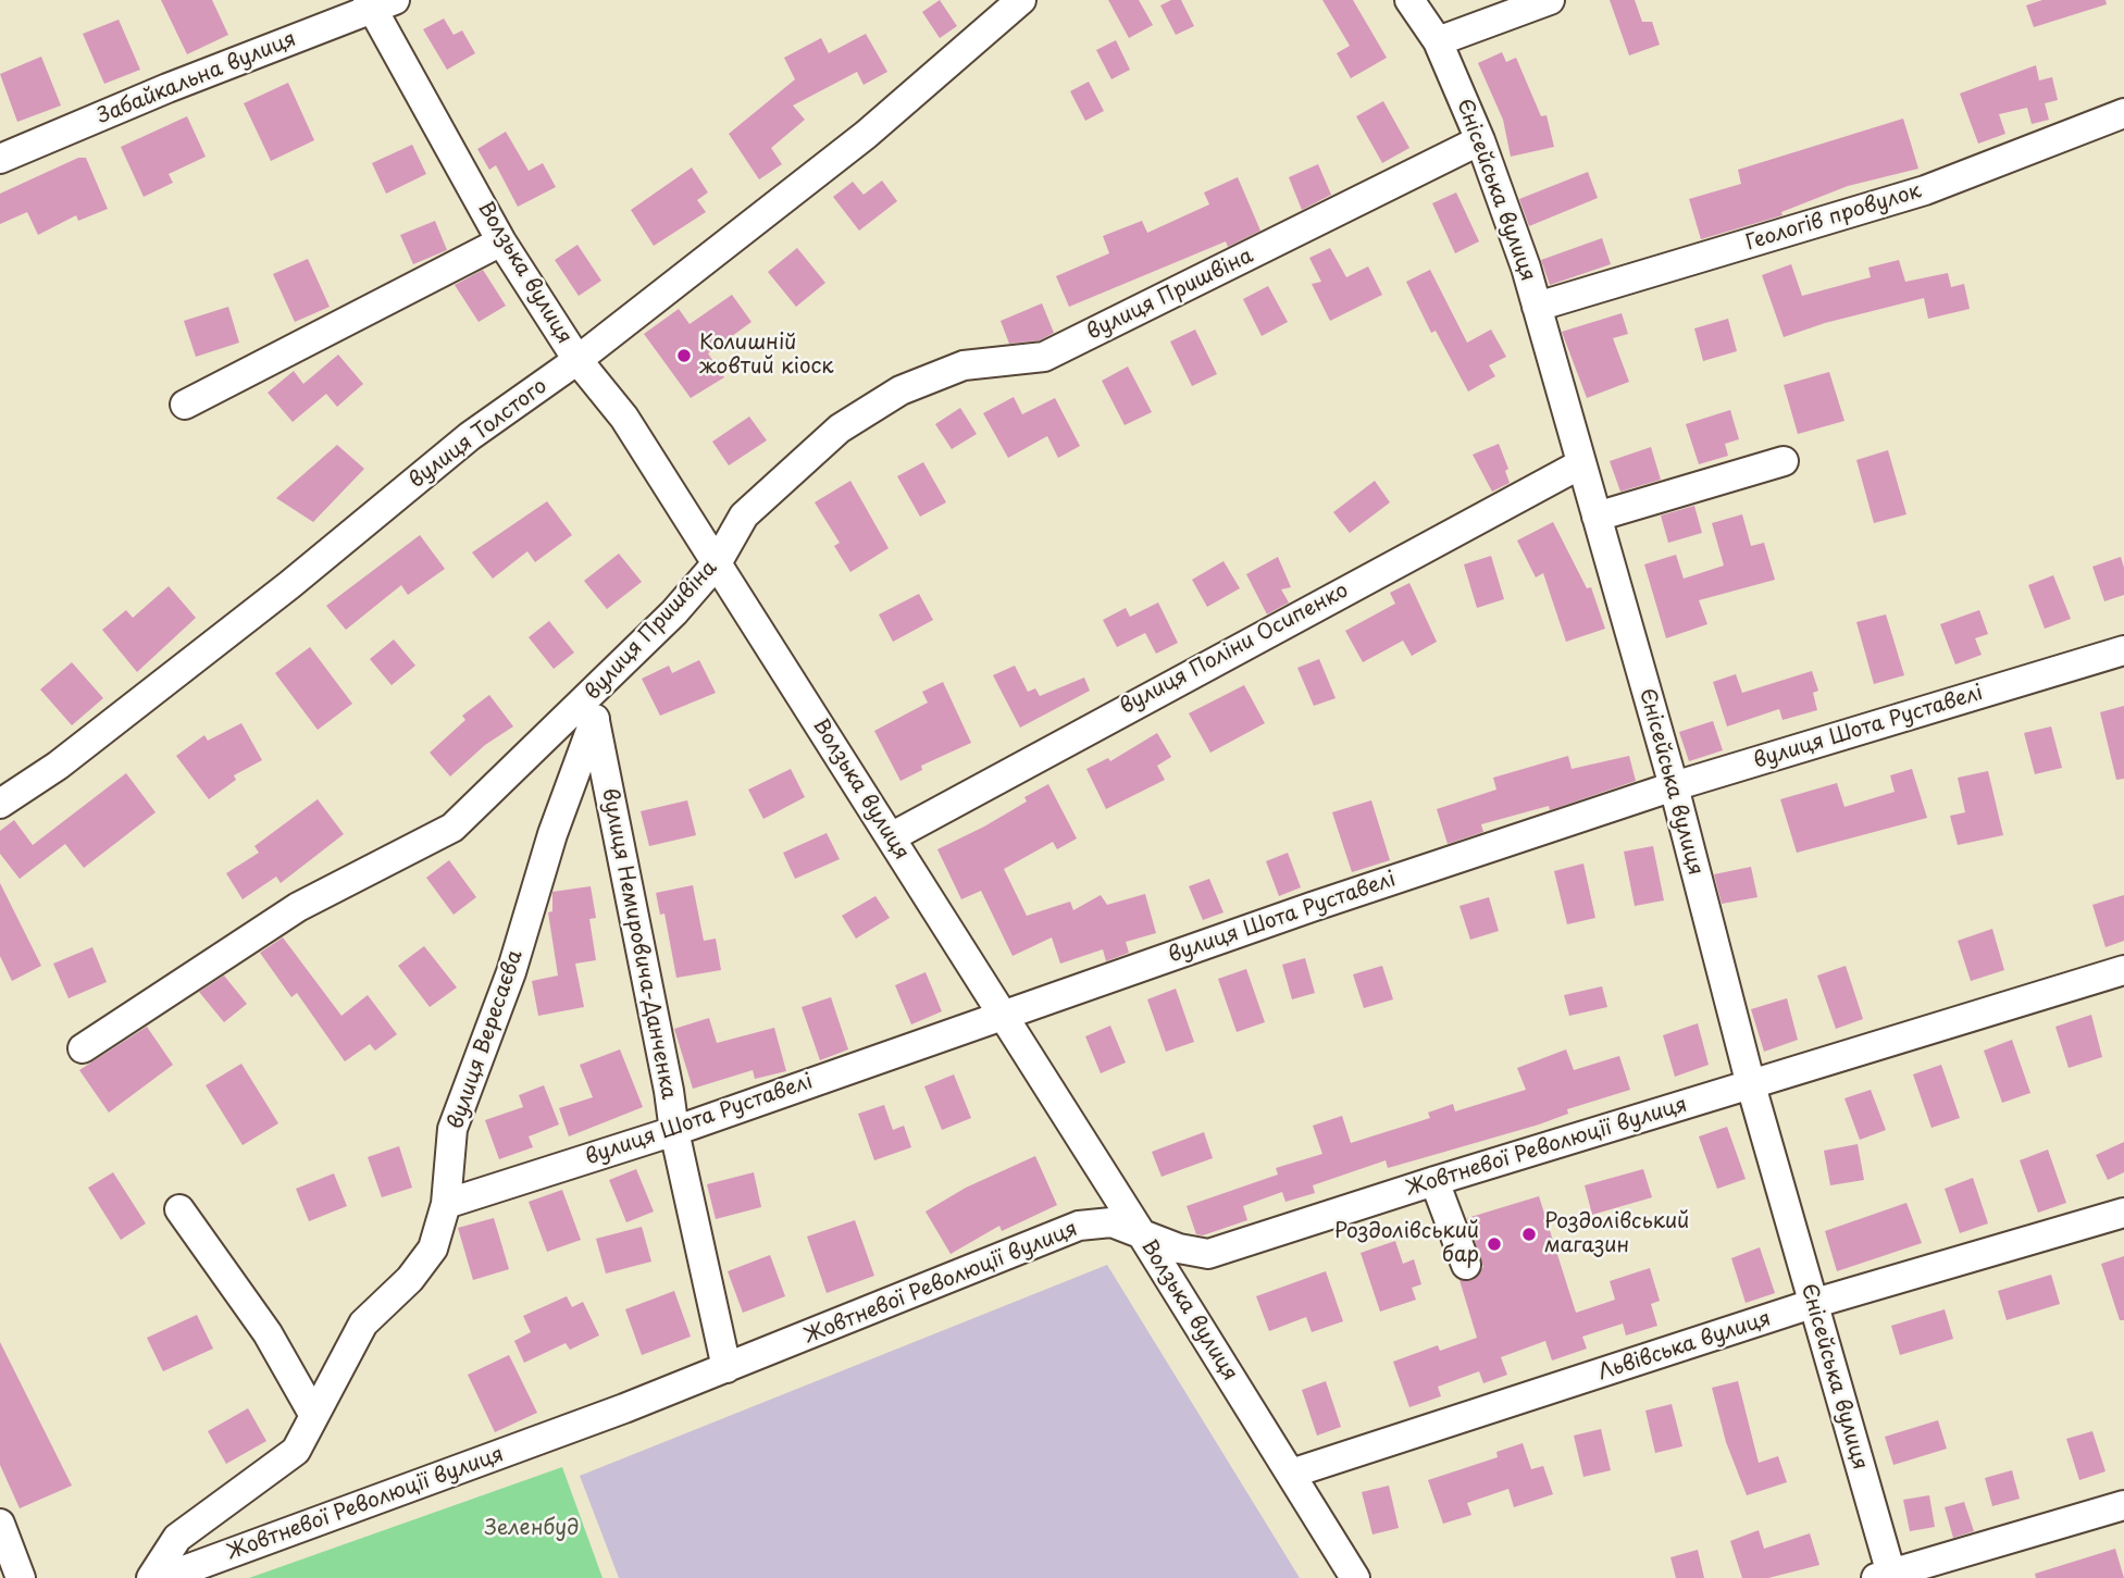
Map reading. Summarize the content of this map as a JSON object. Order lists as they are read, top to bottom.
{
  "streets": {
    "street": [
      "Забайкальна вулиця",
      "Єнісейська вулиця",
      "Геологів провулок",
      "Волзька вулиця",
      "вулиця Пришвіна",
      "вулиця Толстого",
      "вулиця Поліни Осипенко",
      "вулиця Шота Руставелі",
      "вулиця Немировича-Данченка",
      "вулиця Вересаєва",
      "Жовтневої Революції вулиця",
      "Львівська вулиця"
    ]
  },
  "crossings": [
    ["Забайкальна вулиця", "Волзька вулиця"],
    ["Єнісейська вулиця", "Геологів провулок"],
    ["Єнісейська вулиця", "вулиця Пришвіна"],
    ["Єнісейська вулиця", "вулиця Поліни Осипенко"],
    ["Єнісейська вулиця", "вулиця Шота Руставелі"],
    ["Єнісейська вулиця", "Жовтневої Революції вулиця"],
    ["Єнісейська вулиця", "Львівська вулиця"],
    ["Волзька вулиця", "вулиця Пришвіна"],
    ["Волзька вулиця", "вулиця Толстого"],
    ["Волзька вулиця", "вулиця Поліни Осипенко"],
    ["Волзька вулиця", "вулиця Шота Руставелі"],
    ["Волзька вулиця", "Жовтневої Революції вулиця"],
    ["Волзька вулиця", "Львівська вулиця"],
    ["вулиця Пришвіна", "вулиця Немировича-Данченка"],
    ["вулиця Пришвіна", "вулиця Вересаєва"],
    ["вулиця Шота Руставелі", "вулиця Немировича-Данченка"],
    ["вулиця Шота Руставелі", "вулиця Вересаєва"],
    ["вулиця Немировича-Данченка", "вулиця Вересаєва"],
    ["вулиця Немировича-Данченка", "Жовтневої Революції вулиця"]
  ],
  "parks": ["Зеленбуд"],
  "places": ["Колишній жовтий кіоск", "Роздолівський магазин", "Роздолівський бар"]
}
